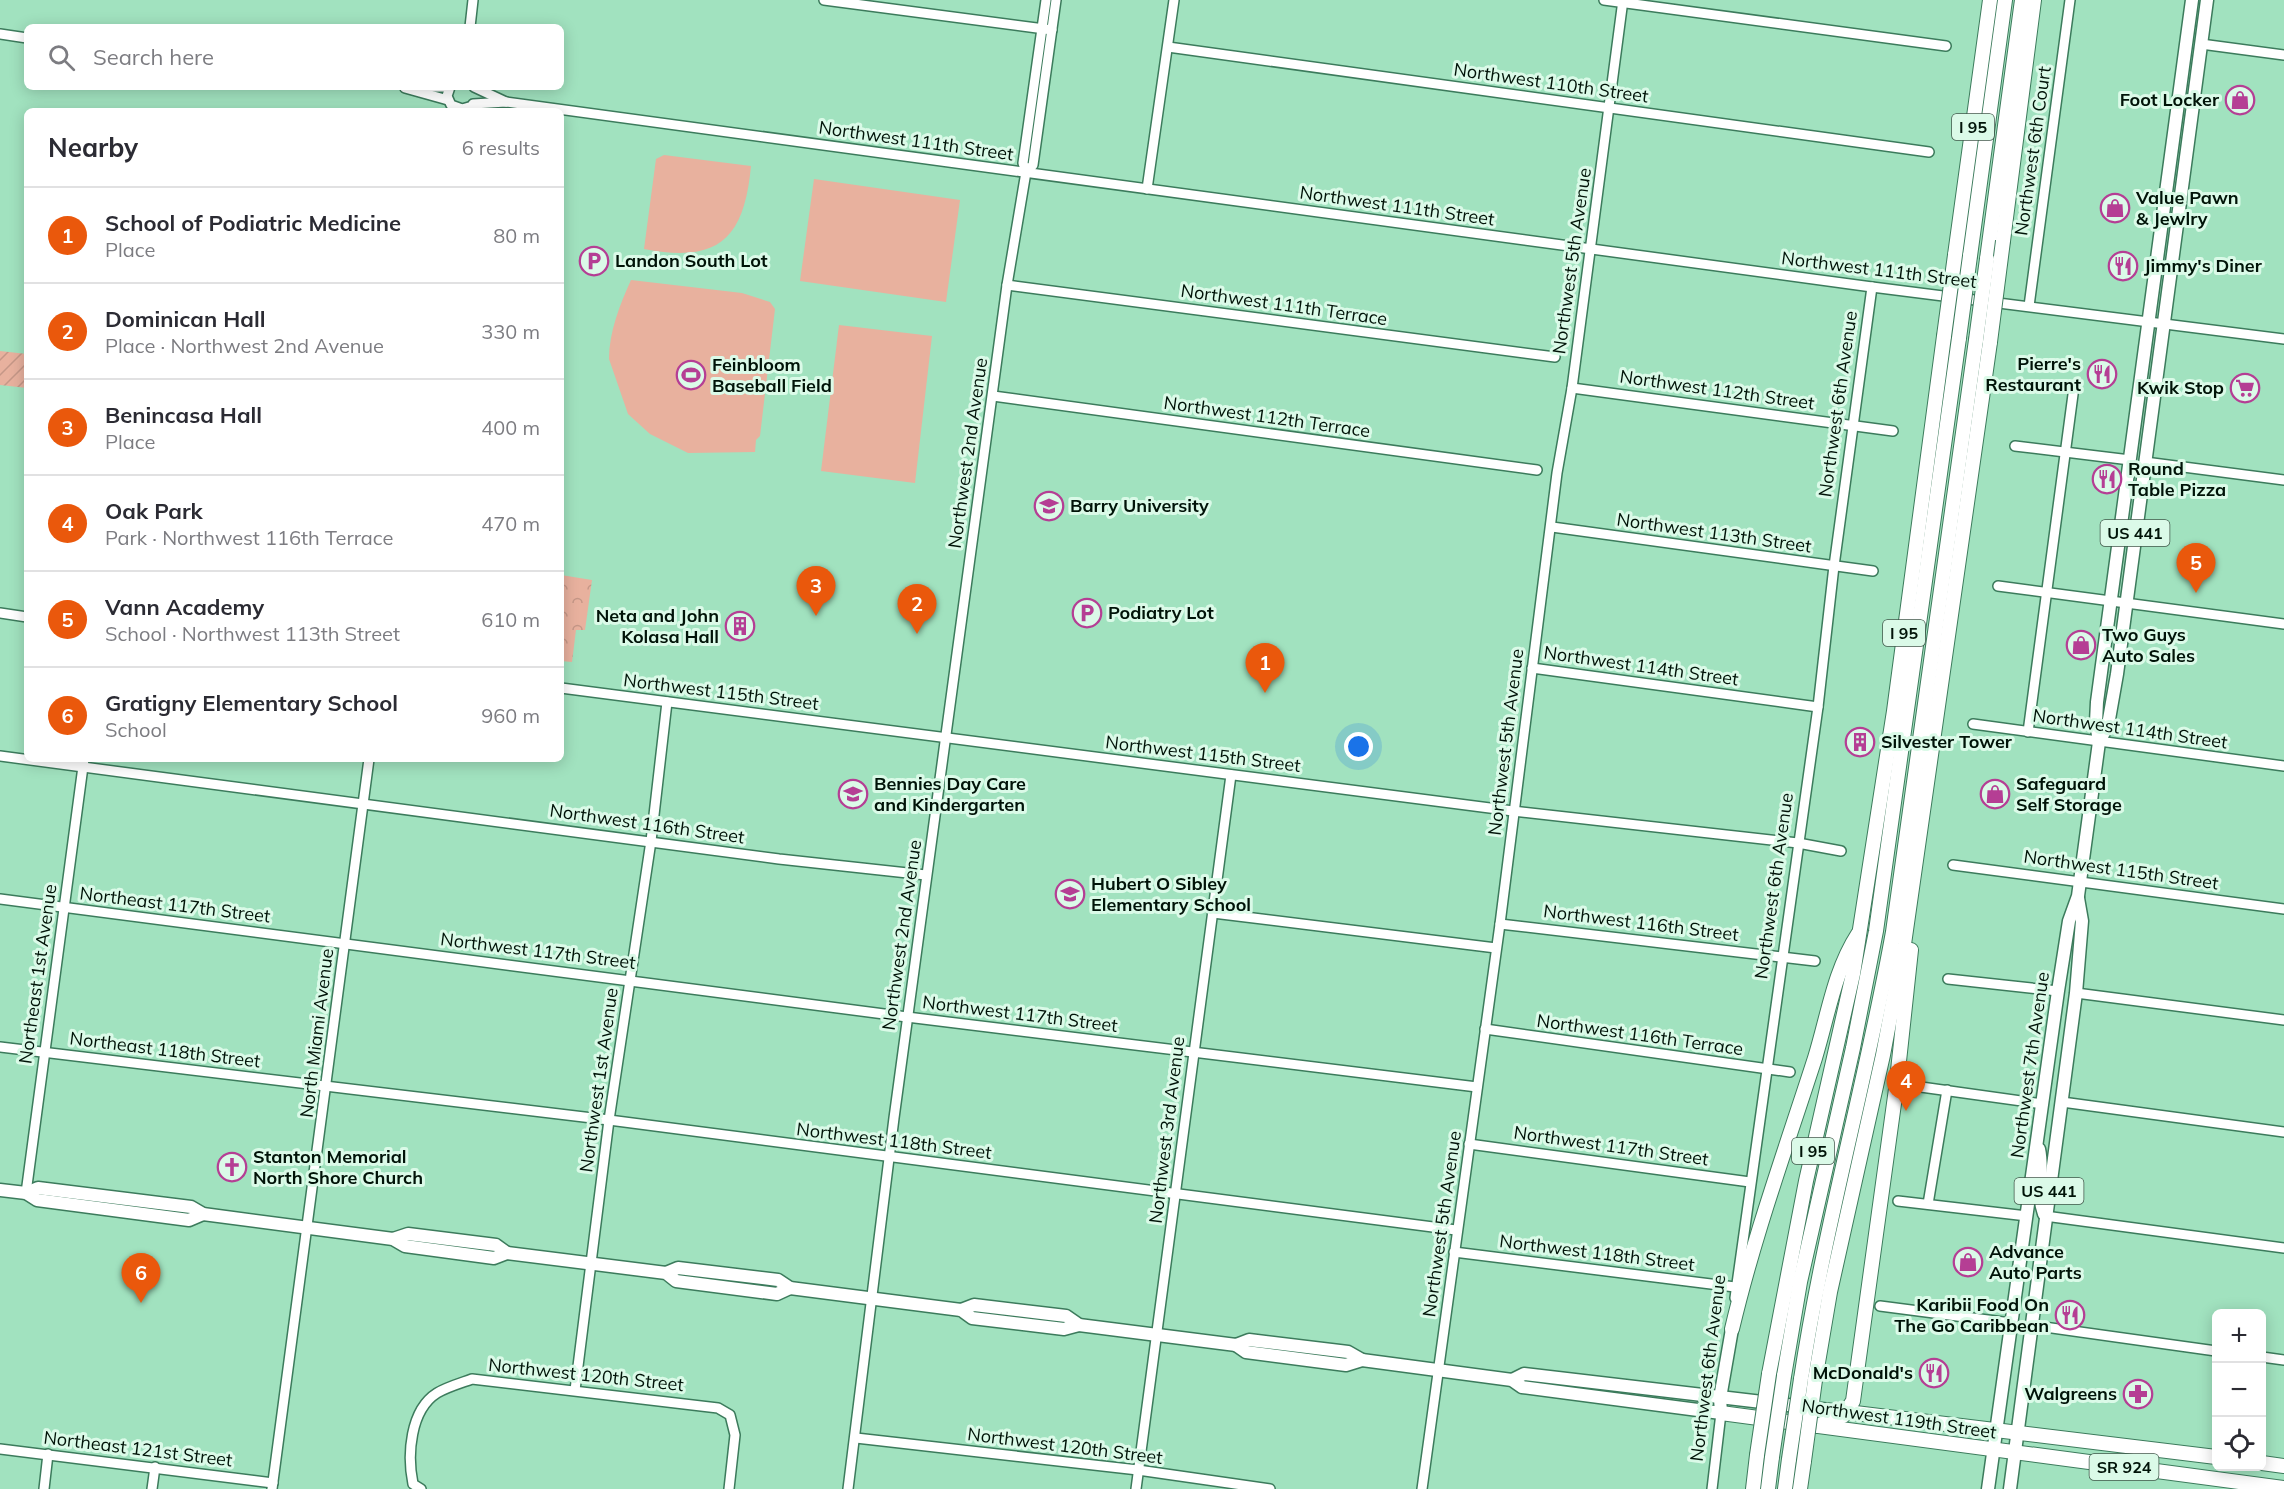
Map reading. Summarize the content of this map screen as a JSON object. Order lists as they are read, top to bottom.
{
  "streets": {
    "highway": ["I 95", "Northwest 119th Street", "SR 924"],
    "main road": ["Northwest 6th Avenue", "US 441", "Northwest 7th Avenue"],
    "street": [
      "Northwest 110th Street",
      "Northwest 111th Street",
      "Northwest 6th Court",
      "Northwest 5th Avenue",
      "Northwest 111th Terrace",
      "Northwest 112th Street",
      "Northwest 112th Terrace",
      "Northwest 2nd Avenue",
      "Northwest 113th Street",
      "Northwest 114th Street",
      "Northwest 115th Street",
      "Northwest 116th Street",
      "Northeast 117th Street",
      "Northwest 117th Street",
      "Northeast 1st Avenue",
      "North Miami Avenue",
      "Northwest 116th Terrace",
      "Northeast 118th Street",
      "Northwest 1st Avenue",
      "Northwest 3rd Avenue",
      "Northwest 118th Street",
      "Northwest 120th Street",
      "Northeast 121st Street"
    ]
  },
  "crossings": [
    ["Northwest 110th Street", "Northwest 5th Avenue"],
    ["Northwest 111th Street", "Northwest 6th Court"],
    ["Northwest 111th Street", "Northwest 5th Avenue"],
    ["Northwest 111th Street", "Northwest 6th Avenue"],
    ["Northwest 111th Street", "Northwest 2nd Avenue"],
    ["Northwest 111th Street", "Northwest 7th Avenue"],
    ["Northwest 5th Avenue", "Northwest 112th Street"],
    ["Northwest 5th Avenue", "Northwest 113th Street"],
    ["Northwest 5th Avenue", "Northwest 114th Street"],
    ["Northwest 5th Avenue", "Northwest 115th Street"],
    ["Northwest 5th Avenue", "Northwest 116th Street"],
    ["Northwest 5th Avenue", "Northwest 117th Street"],
    ["Northwest 5th Avenue", "Northwest 116th Terrace"],
    ["Northwest 5th Avenue", "Northwest 118th Street"],
    ["Northwest 5th Avenue", "Northwest 119th Street"],
    ["Northwest 111th Terrace", "Northwest 2nd Avenue"],
    ["Northwest 112th Street", "Northwest 6th Avenue"],
    ["Northwest 6th Avenue", "Northwest 113th Street"],
    ["Northwest 6th Avenue", "Northwest 114th Street"],
    ["Northwest 6th Avenue", "Northwest 115th Street"],
    ["Northwest 6th Avenue", "Northwest 116th Street"],
    ["Northwest 6th Avenue", "Northwest 117th Street"],
    ["Northwest 6th Avenue", "Northwest 116th Terrace"],
    ["Northwest 6th Avenue", "Northwest 118th Street"],
    ["Northwest 6th Avenue", "Northwest 119th Street"],
    ["Northwest 112th Terrace", "Northwest 2nd Avenue"],
    ["Northwest 2nd Avenue", "Northwest 115th Street"],
    ["Northwest 2nd Avenue", "Northwest 116th Street"],
    ["Northwest 2nd Avenue", "Northwest 117th Street"],
    ["Northwest 2nd Avenue", "Northwest 118th Street"],
    ["Northwest 2nd Avenue", "Northwest 120th Street"],
    ["Northwest 2nd Avenue", "Northwest 119th Street"],
    ["Northwest 114th Street", "Northwest 7th Avenue"],
    ["Northwest 115th Street", "Northwest 7th Avenue"],
    ["Northwest 115th Street", "Northwest 1st Avenue"],
    ["Northwest 115th Street", "Northwest 3rd Avenue"],
    ["Northwest 116th Street", "Northeast 1st Avenue"],
    ["Northwest 116th Street", "North Miami Avenue"],
    ["Northwest 116th Street", "Northwest 1st Avenue"],
    ["Northeast 117th Street", "Northwest 117th Street"],
    ["Northeast 117th Street", "Northeast 1st Avenue"],
    ["Northeast 117th Street", "North Miami Avenue"],
    ["Northwest 117th Street", "North Miami Avenue"],
    ["Northwest 117th Street", "Northwest 1st Avenue"],
    ["Northwest 117th Street", "Northwest 3rd Avenue"],
    ["Northeast 1st Avenue", "Northeast 118th Street"],
    ["Northeast 1st Avenue", "SR 924"],
    ["North Miami Avenue", "Northeast 118th Street"],
    ["North Miami Avenue", "Northwest 118th Street"],
    ["North Miami Avenue", "Northwest 119th Street"],
    ["North Miami Avenue", "Northeast 121st Street"],
    ["North Miami Avenue", "SR 924"],
    ["Northeast 118th Street", "Northwest 118th Street"],
    ["Northwest 7th Avenue", "Northwest 119th Street"],
    ["Northwest 1st Avenue", "Northwest 118th Street"],
    ["Northwest 1st Avenue", "Northwest 120th Street"],
    ["Northwest 1st Avenue", "Northwest 119th Street"],
    ["Northwest 3rd Avenue", "Northwest 118th Street"],
    ["Northwest 3rd Avenue", "Northwest 120th Street"],
    ["Northwest 3rd Avenue", "Northwest 119th Street"],
    ["Northwest 119th Street", "SR 924"]
  ],
  "places": {
    "shop": [
      "Foot Locker",
      "Value Pawn & Jewlry",
      "Two Guys Auto Sales",
      "Safeguard Self Storage",
      "Advance Auto Parts"
    ],
    "parking": ["Landon South Lot", "Podiatry Lot"],
    "restaurant": [
      "Jimmy's Diner",
      "Pierre's Restaurant",
      "Round Table Pizza",
      "Karibii Food On The Go Caribbean",
      "McDonald's"
    ],
    "sports": ["Feinbloom Baseball Field"],
    "supermarket": ["Kwik Stop"],
    "school or university": ["Barry University", "Bennies Day Care and Kindergarten", "Hubert O Sibley Elementary School"],
    "building": ["Neta and John Kolasa Hall", "Silvester Tower"],
    "church": ["Stanton Memorial North Shore Church"],
    "pharmacy": ["Walgreens"]
  },
  "page": {
    "search": "Search here",
    "heading": ["Nearby", "6 results"],
    "list": [
      {
        "mark": "1",
        "name": "School of Podiatric Medicine",
        "note": "Place",
        "value": "80 m"
      },
      {
        "mark": "2",
        "name": "Dominican Hall",
        "note": "Place · Northwest 2nd Avenue",
        "value": "330 m"
      },
      {
        "mark": "3",
        "name": "Benincasa Hall",
        "note": "Place",
        "value": "400 m"
      },
      {
        "mark": "4",
        "name": "Oak Park",
        "note": "Park · Northwest 116th Terrace",
        "value": "470 m"
      },
      {
        "mark": "5",
        "name": "Vann Academy",
        "note": "School · Northwest 113th Street",
        "value": "610 m"
      },
      {
        "mark": "6",
        "name": "Gratigny Elementary School",
        "note": "School",
        "value": "960 m"
      }
    ],
    "pins": [
      "5",
      "3",
      "2",
      "1",
      "4",
      "6"
    ],
    "map_buttons": ["+", "−"]
  }
}
